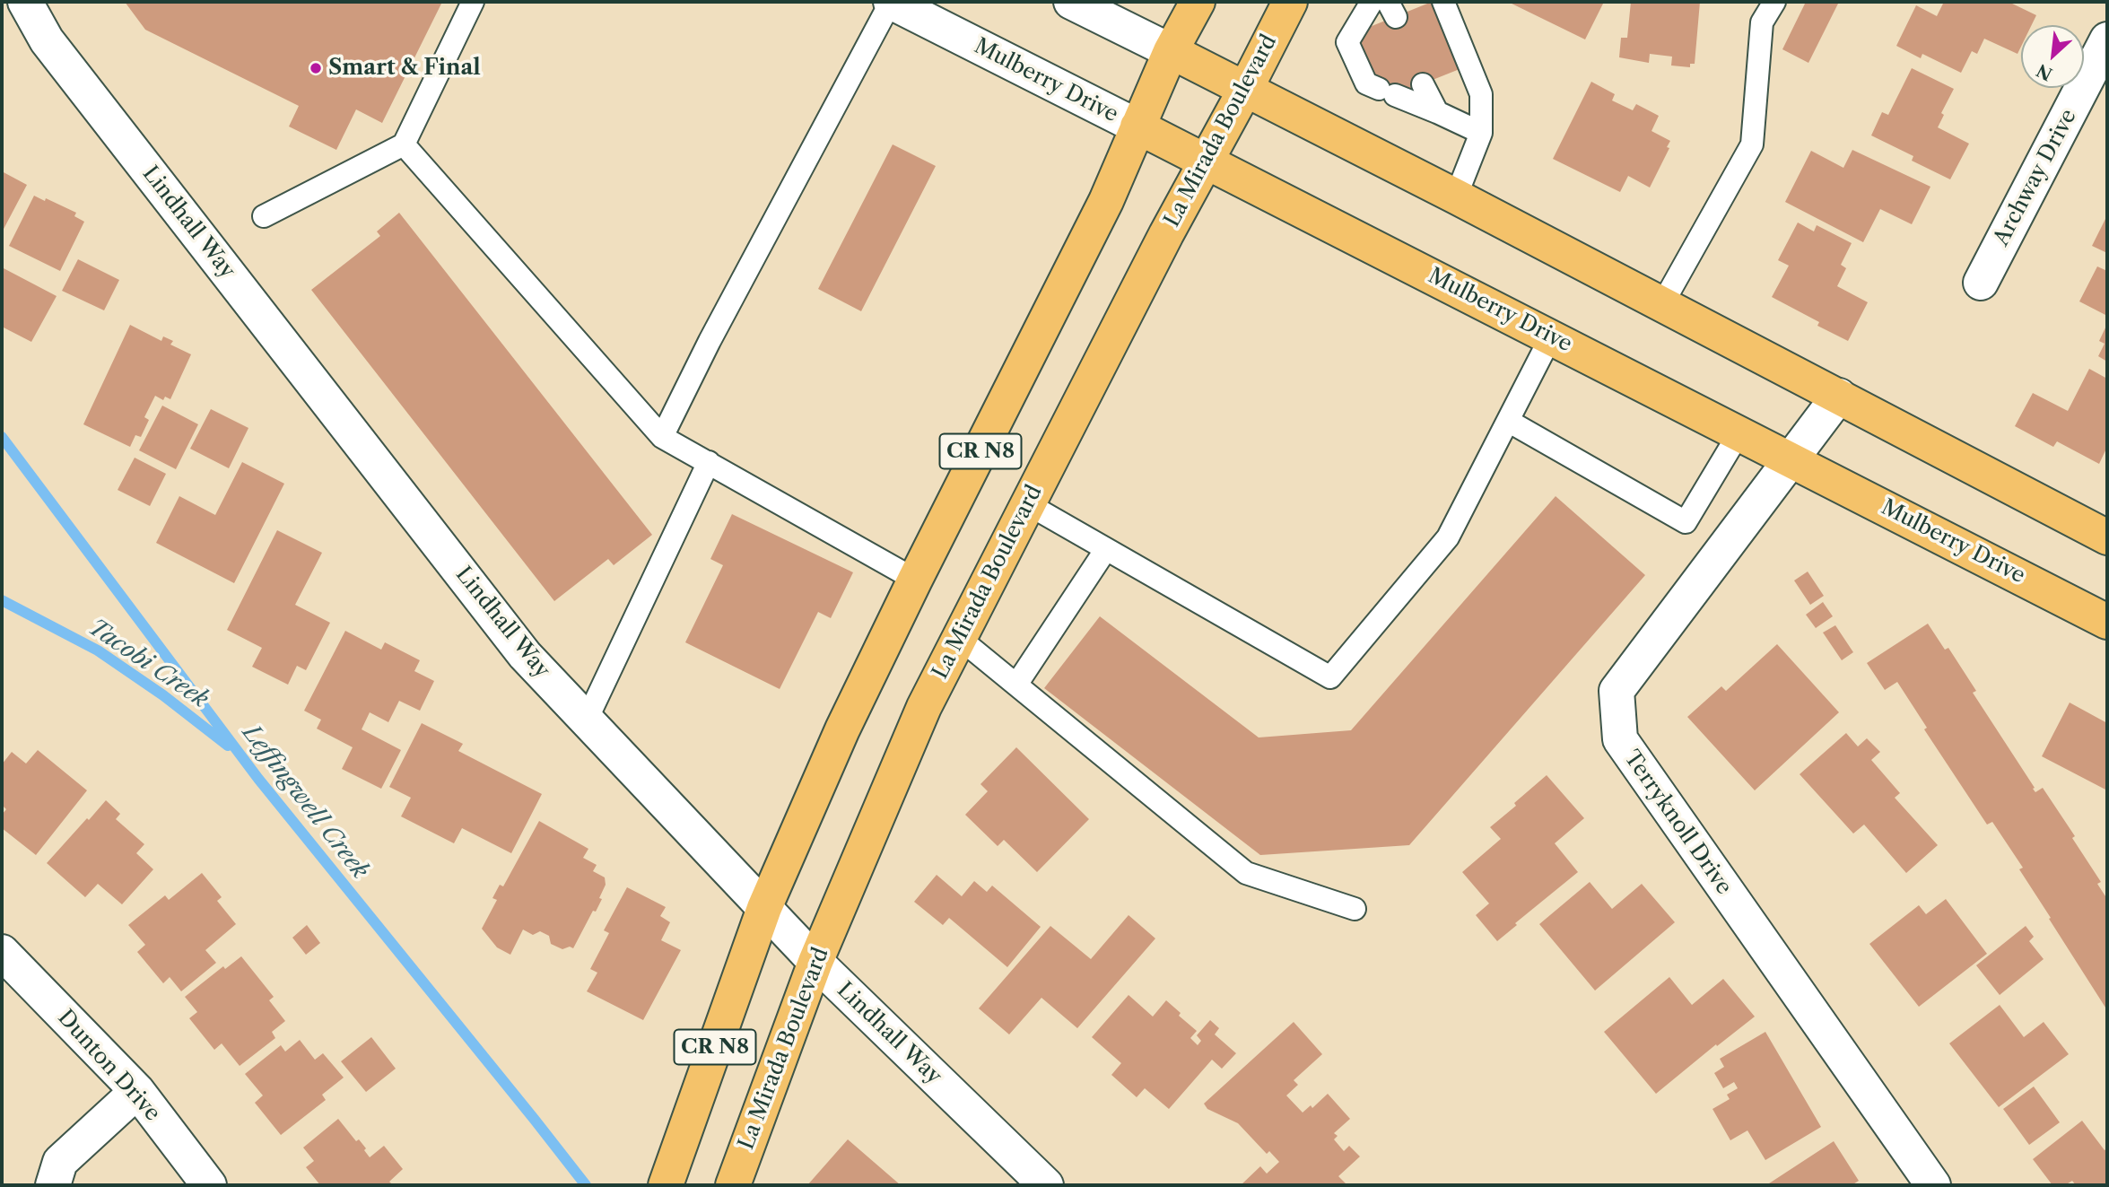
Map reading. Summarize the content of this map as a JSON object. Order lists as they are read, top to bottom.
{
  "streets": {
    "main road": ["Mulberry Drive", "La Mirada Boulevard", "CR N8"],
    "street": [
      "Archway Drive",
      "Lindhall Way",
      "Terryknoll Drive",
      "Dunton Drive"
    ]
  },
  "crossings": [
    ["Mulberry Drive", "La Mirada Boulevard"],
    ["Mulberry Drive", "CR N8"],
    ["Mulberry Drive", "Terryknoll Drive"],
    ["La Mirada Boulevard", "Lindhall Way"],
    ["Lindhall Way", "CR N8"]
  ],
  "water": ["Tacobi Creek", "Leffingwell Creek"],
  "places": ["Smart & Final"],
  "north": "bottom left"
}
